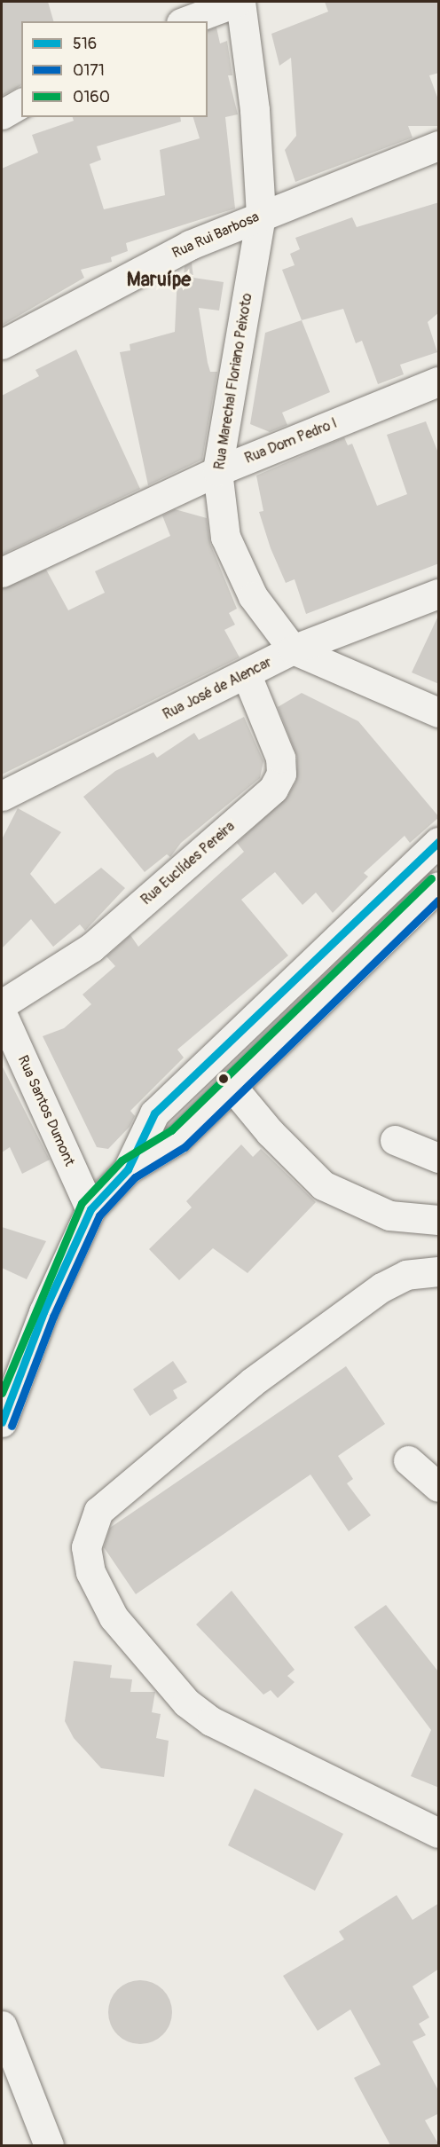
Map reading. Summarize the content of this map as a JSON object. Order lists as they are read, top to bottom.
{
  "streets": {
    "street": [
      "Rua Rui Barbosa",
      "Rua Marechal Floriano Peixoto",
      "Rua Dom Pedro I",
      "Rua José de Alencar",
      "Rua Euclídes Pereira",
      "Rua Santos Dumont"
    ]
  },
  "crossings": [
    ["Rua Rui Barbosa", "Rua Marechal Floriano Peixoto"],
    ["Rua Marechal Floriano Peixoto", "Rua Dom Pedro I"],
    ["Rua Marechal Floriano Peixoto", "Rua José de Alencar"],
    ["Rua José de Alencar", "Rua Euclídes Pereira"]
  ],
  "districts": ["Maruípe"],
  "lines": ["transit line 516", "transit line 0160", "transit line 0171"],
  "legend": ["516", "0171", "0160"]
}
